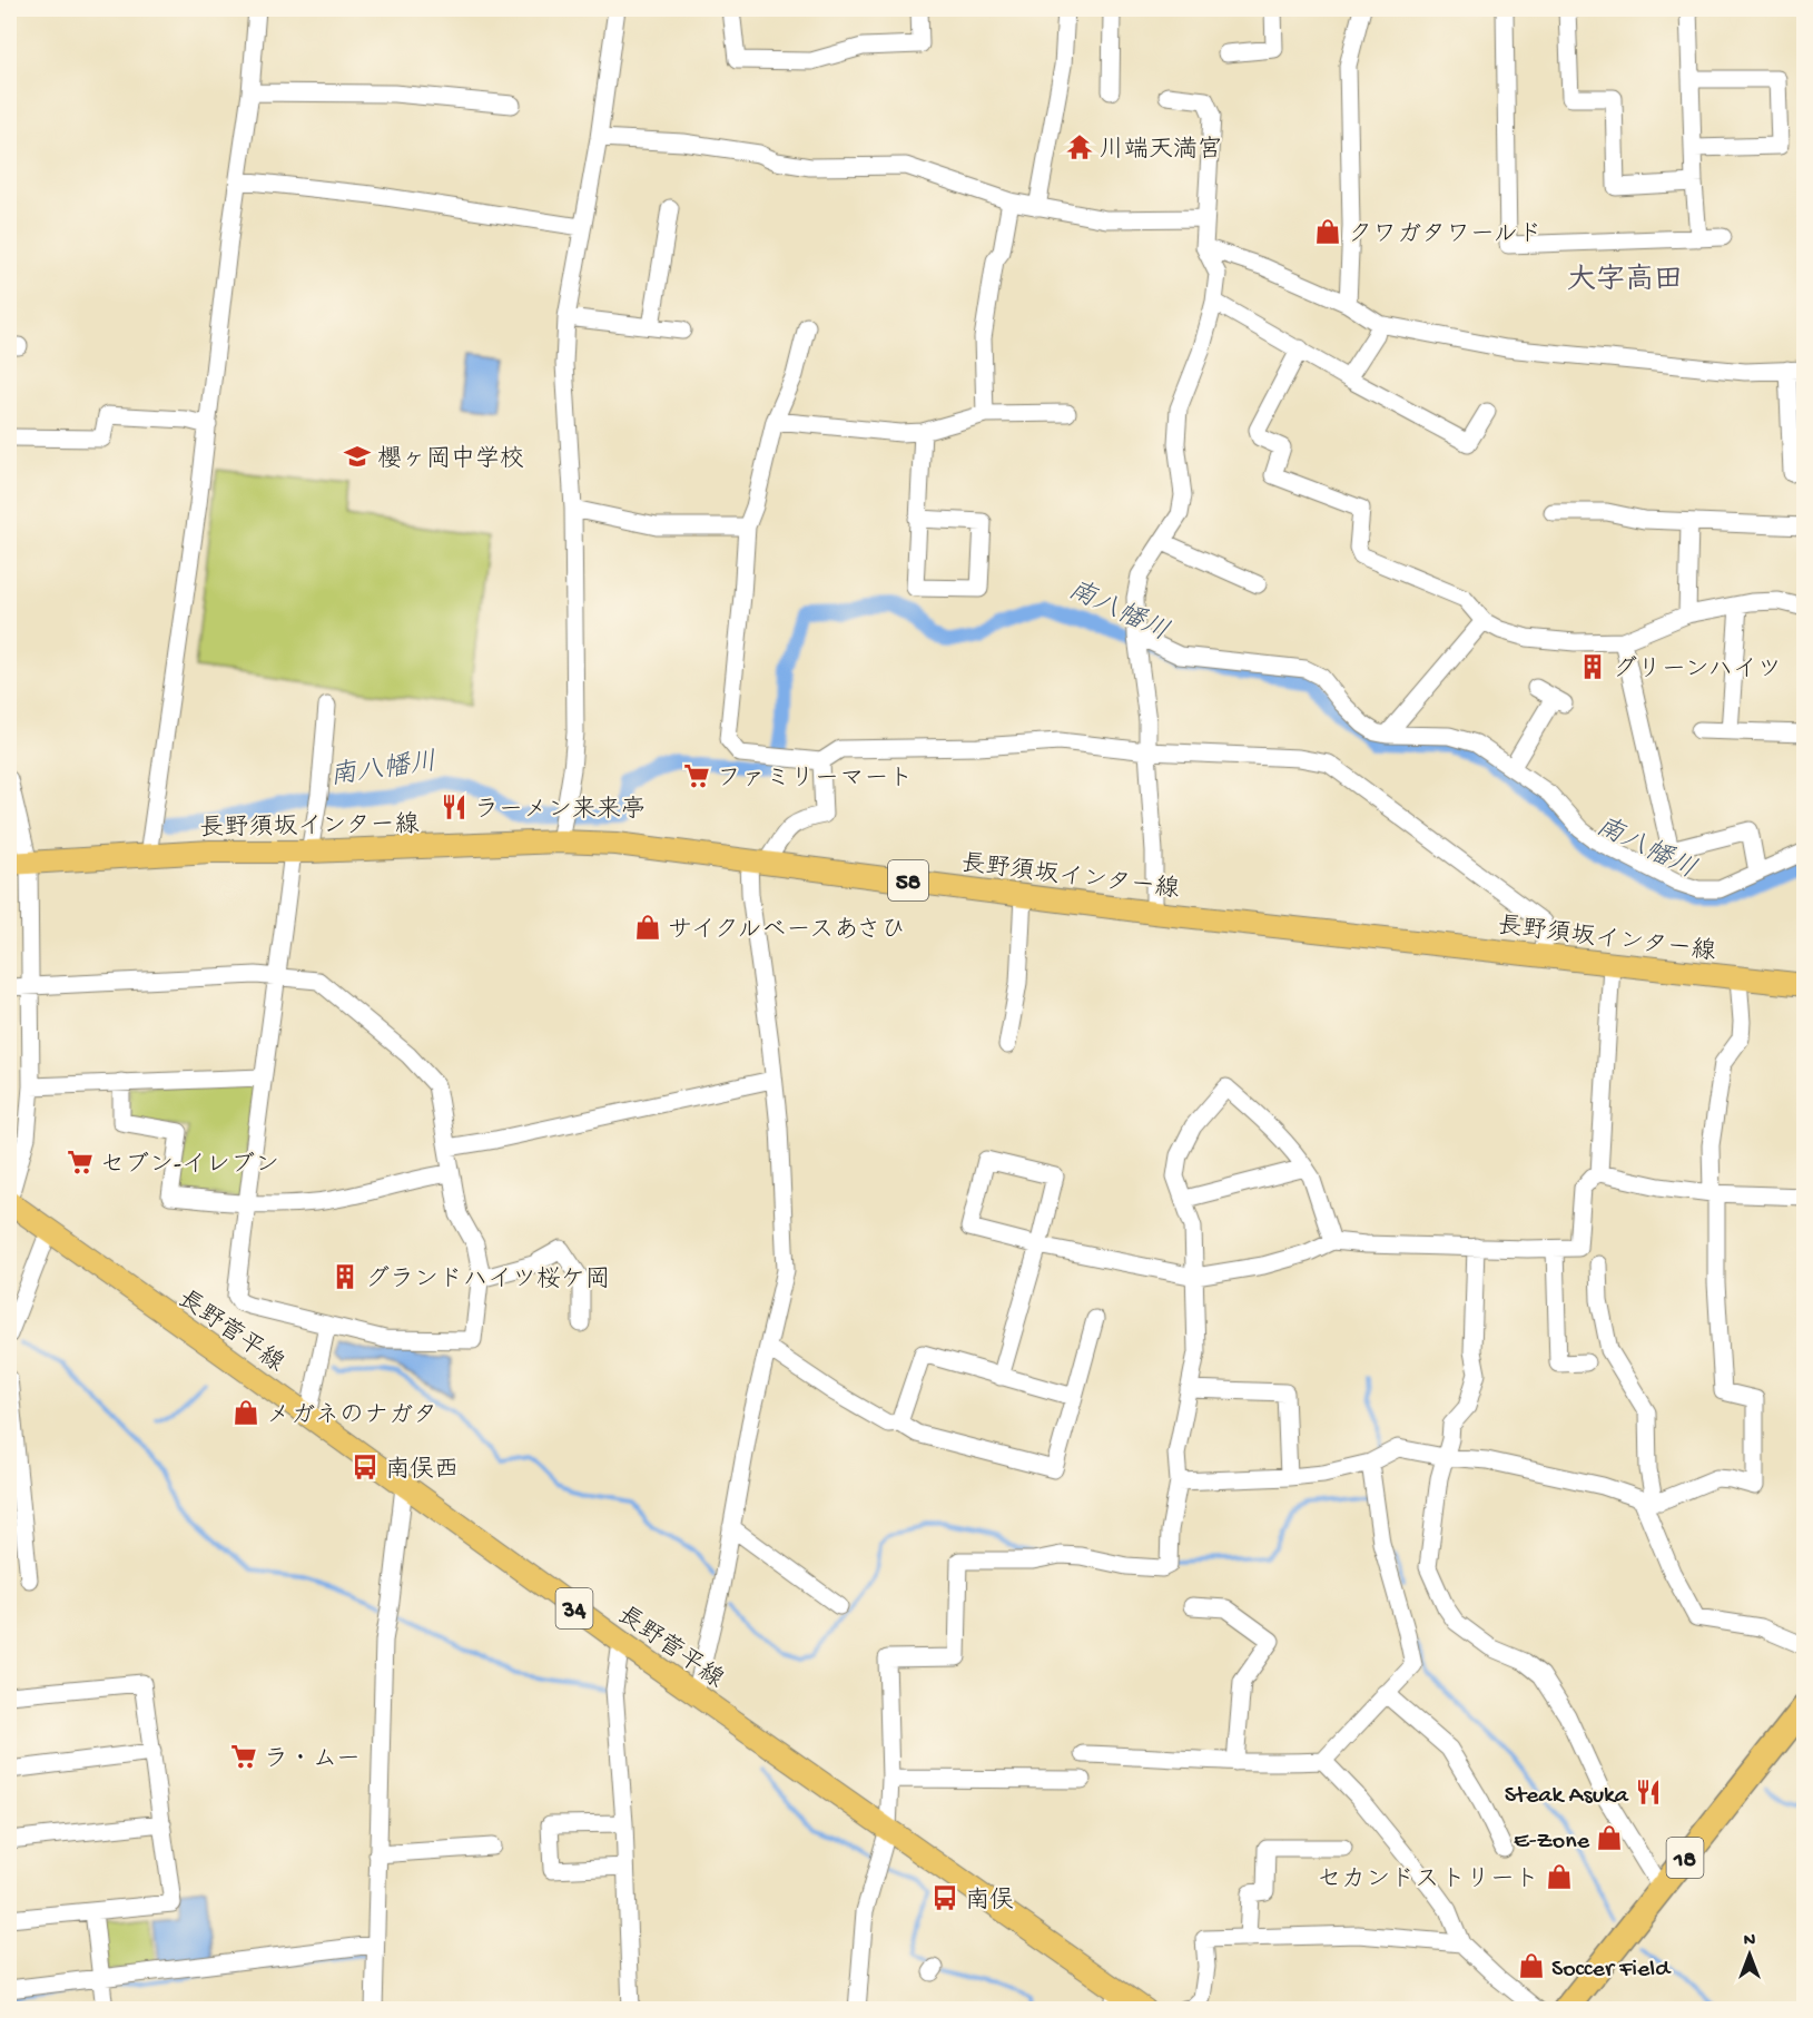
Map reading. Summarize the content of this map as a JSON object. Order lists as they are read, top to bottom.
{
  "streets": {
    "highway": ["18"],
    "main road": [
      "長野須坂インター線",
      "58",
      "長野菅平線",
      "34"
    ]
  },
  "districts": ["大字高田"],
  "water": ["南八幡川"],
  "places": {
    "temple": ["川端天満宮"],
    "shop": [
      "クワガタワールド",
      "サイクルベースあさひ",
      "メガネのナガタ",
      "E-Zone",
      "セカンドストリート",
      "Soccer Field"
    ],
    "school or university": ["櫻ヶ岡中学校"],
    "building": ["グリーンハイツ", "グランドハイツ桜ケ岡"],
    "supermarket": ["ファミリーマート", "セブン-イレブン", "ラ・ムー"],
    "restaurant": ["ラーメン来来亭", "Steak Asuka"],
    "bus stop": ["南俣西", "南俣"]
  },
  "north": "top"
}
